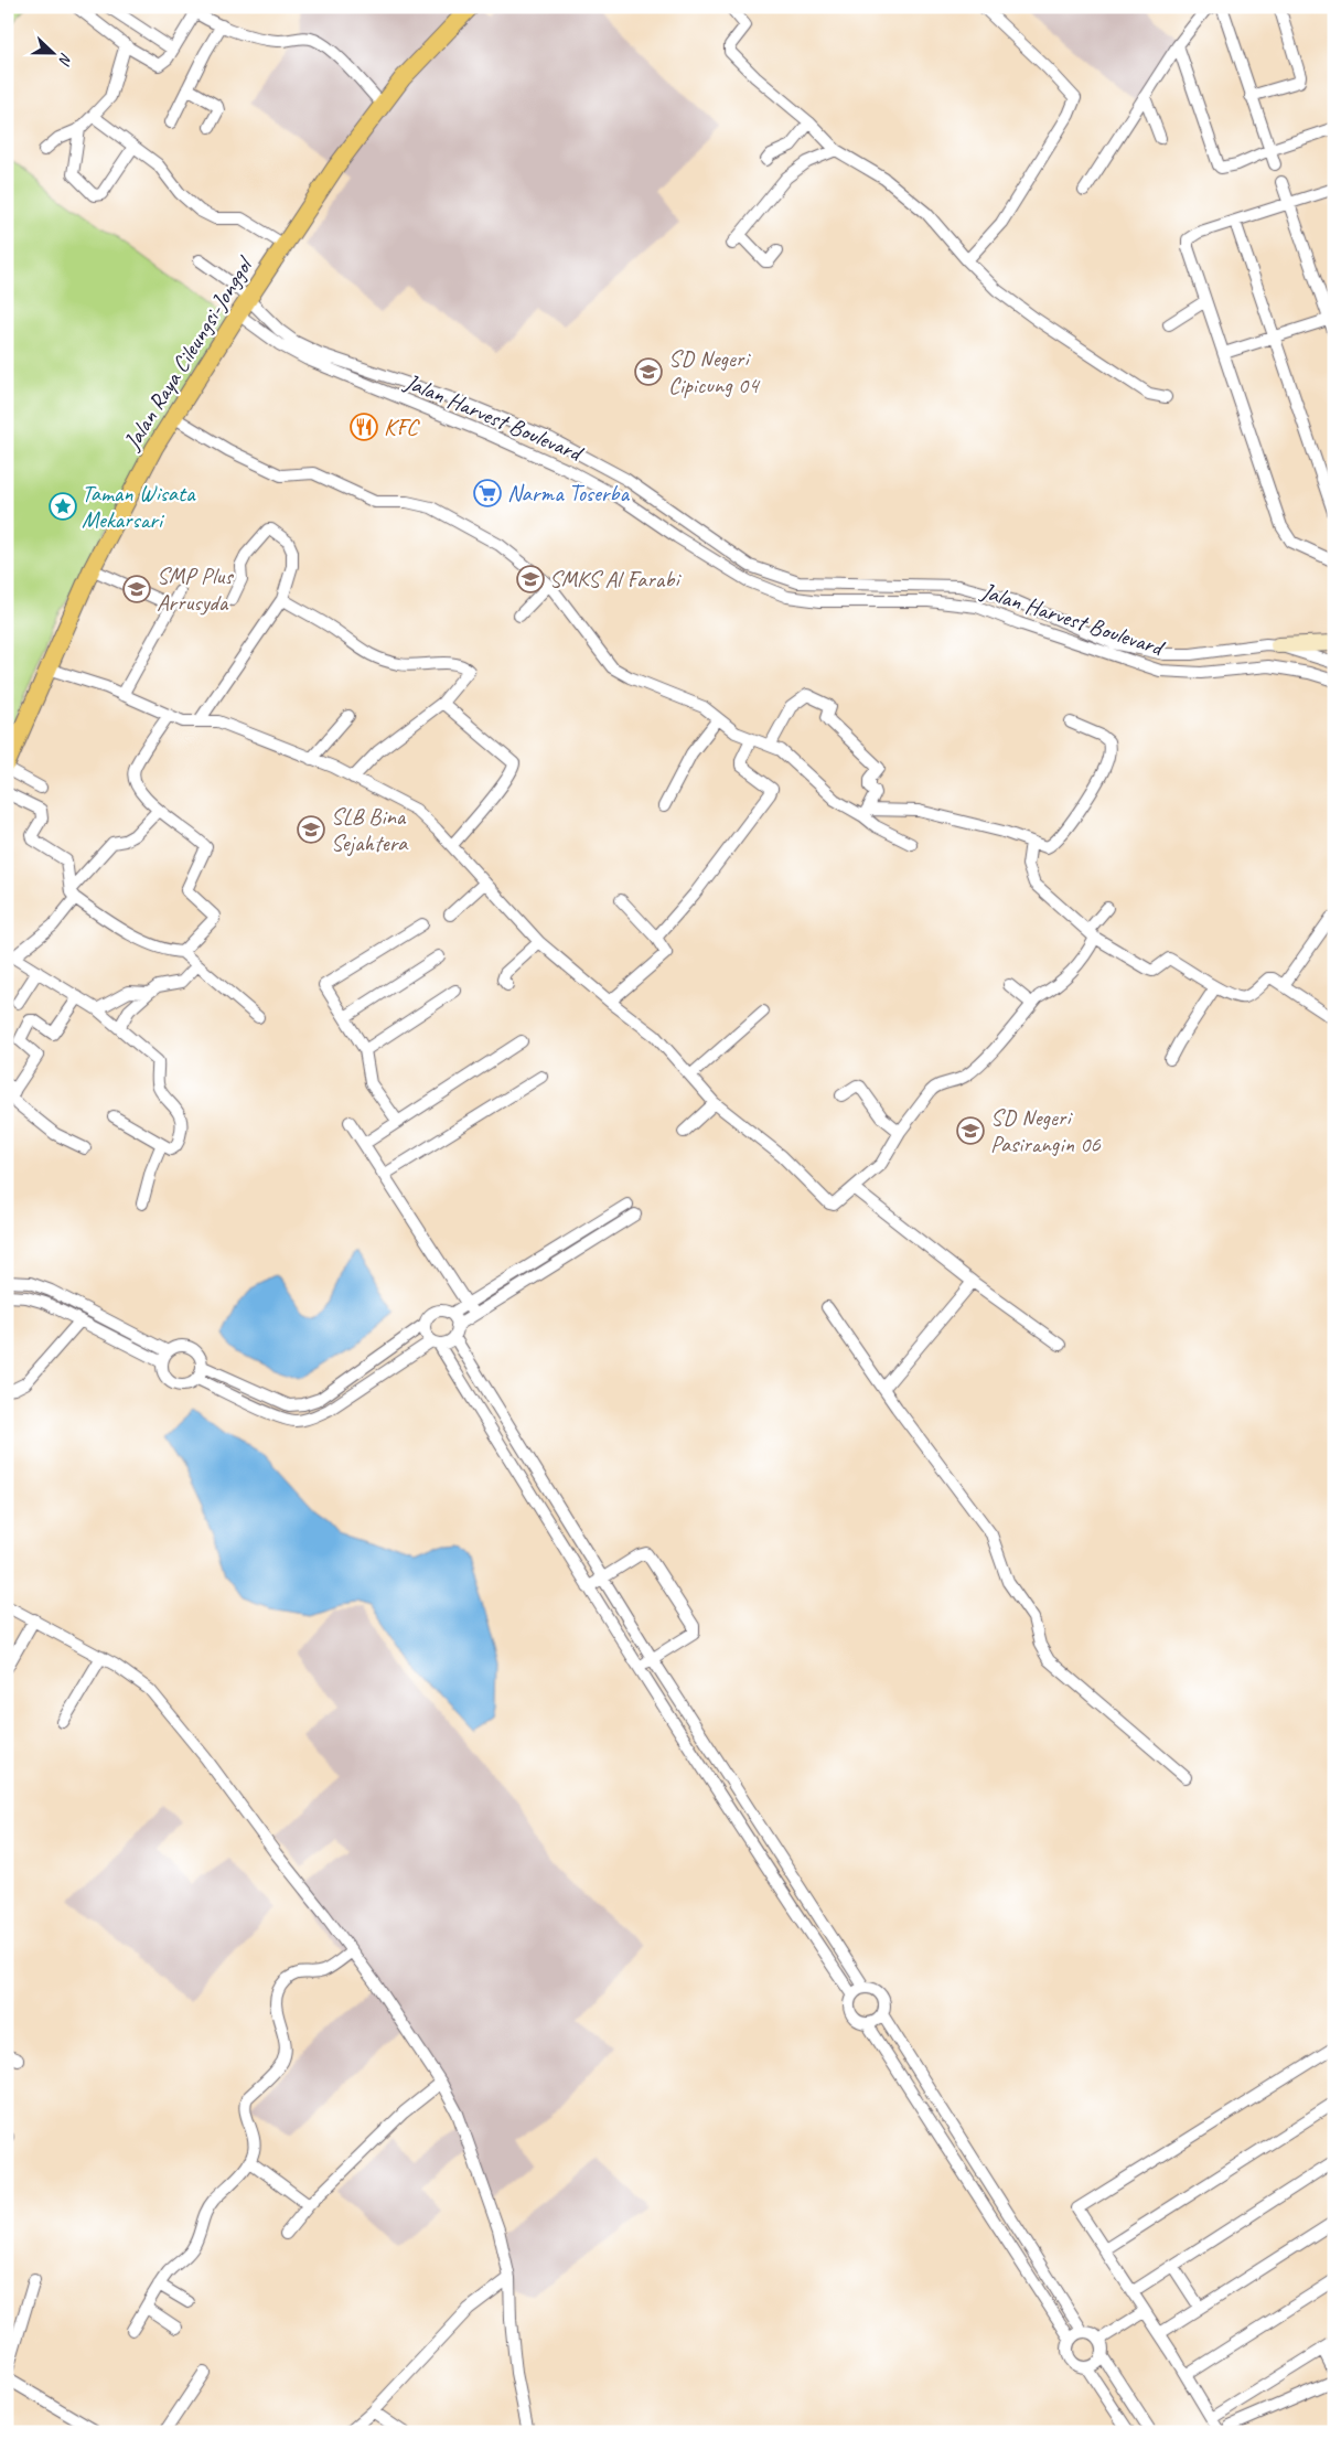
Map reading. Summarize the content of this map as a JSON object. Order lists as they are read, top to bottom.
{
  "streets": {
    "main road": ["Jalan Raya Cileungsi-Jonggol"],
    "street": ["Jalan Harvest Boulevard"]
  },
  "crossings": [
    ["Jalan Raya Cileungsi-Jonggol", "Jalan Harvest Boulevard"]
  ],
  "places": {
    "school or university": [
      "SD Negeri Cipicung 04",
      "SMKS Al Farabi",
      "SMP Plus Arrusyda",
      "SLB Bina Sejahtera",
      "SD Negeri Pasirangin 06"
    ],
    "restaurant": ["KFC"],
    "supermarket": ["Narma Toserba"],
    "place": ["Taman Wisata Mekarsari"]
  },
  "north": "right"
}
